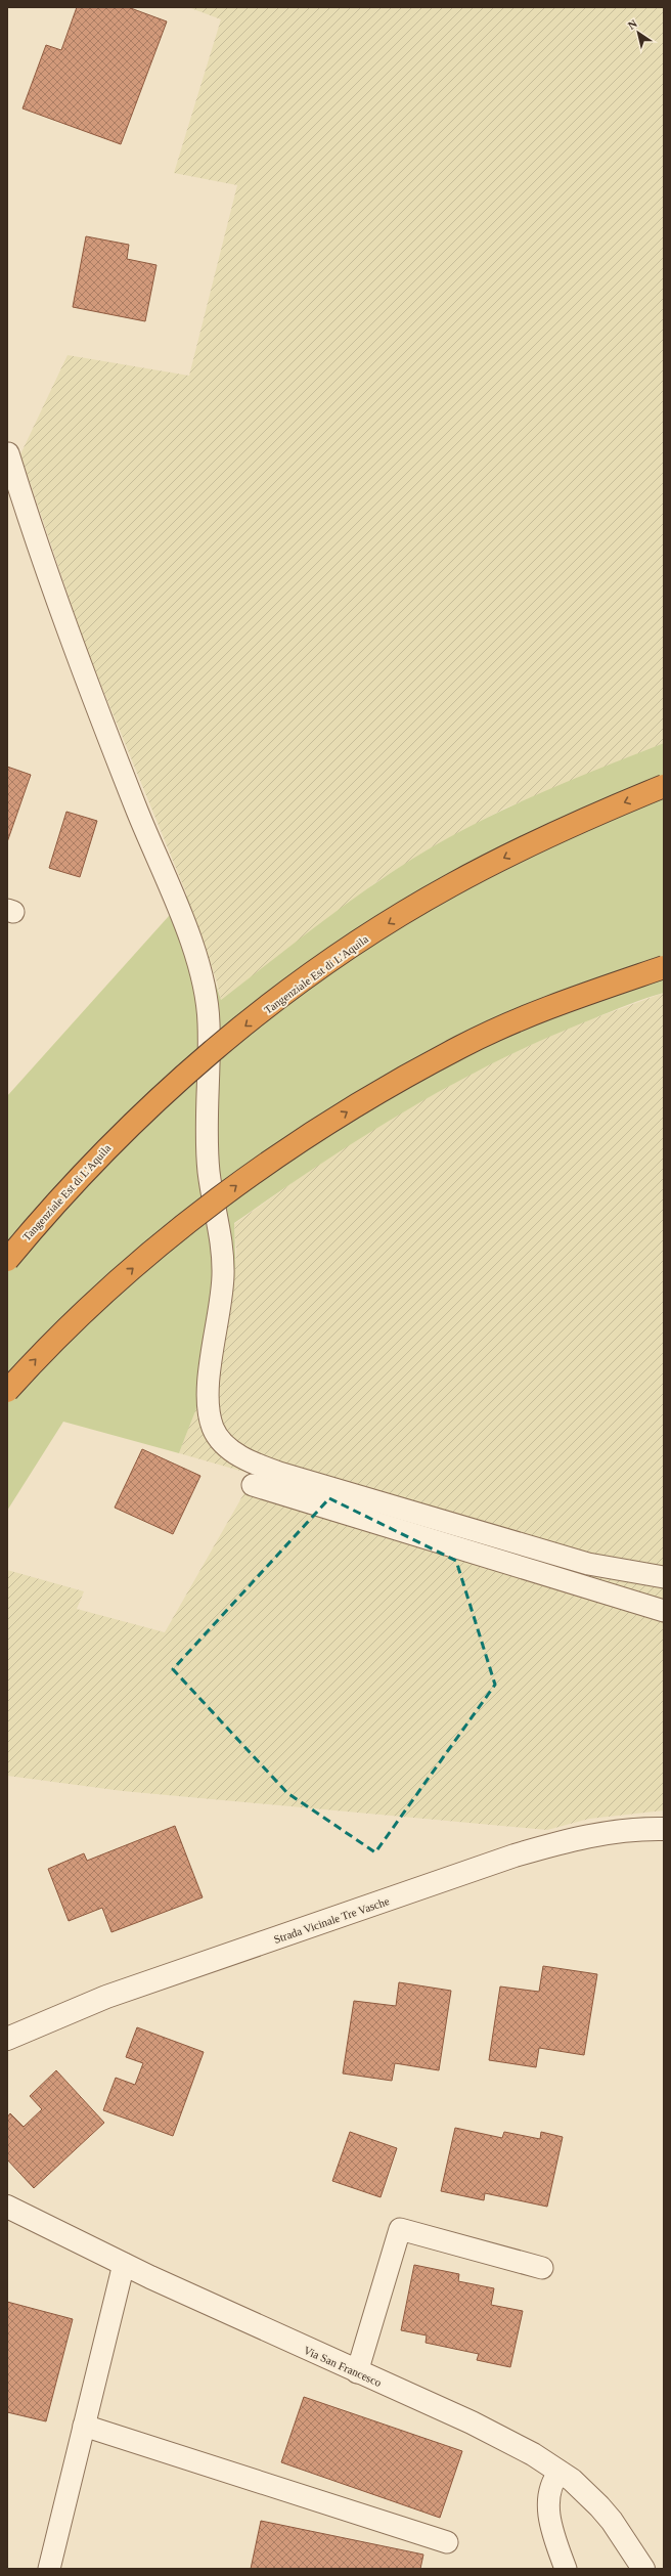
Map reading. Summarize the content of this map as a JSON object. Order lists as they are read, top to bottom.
{
  "streets": {
    "highway": ["Tangenziale Est di L'Aquila"],
    "street": ["Strada Vicinale Tre Vasche", "Via San Francesco"]
  },
  "north": "top left"
}
